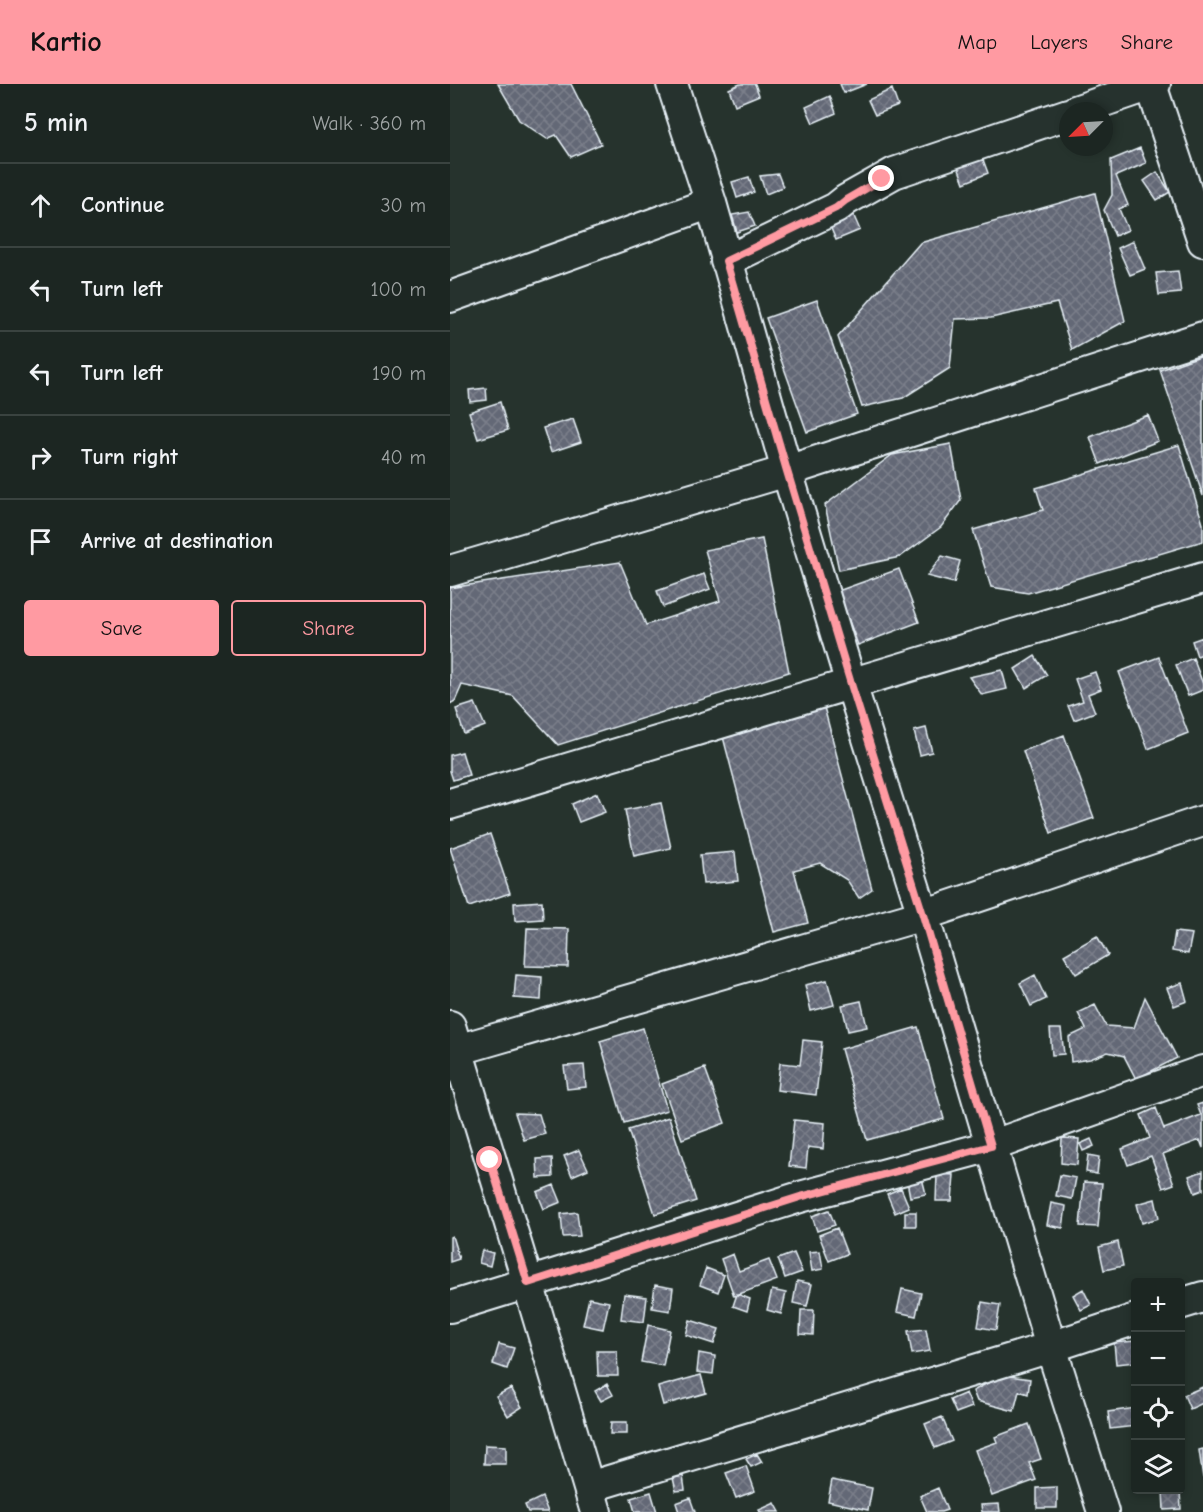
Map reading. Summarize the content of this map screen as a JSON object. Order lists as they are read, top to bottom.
{
  "north": "bottom left",
  "page": {
    "header": "Kartio",
    "nav": ["Map", "Layers", "Share"],
    "heading": ["5 min", "Walk · 360 m"],
    "list": [
      ["Continue", "30 m"],
      ["Turn left", "100 m"],
      ["Turn left", "190 m"],
      ["Turn right", "40 m"],
      "Arrive at destination"
    ],
    "buttons": ["Save", "Share"],
    "map_buttons": ["+", "−"]
  }
}
